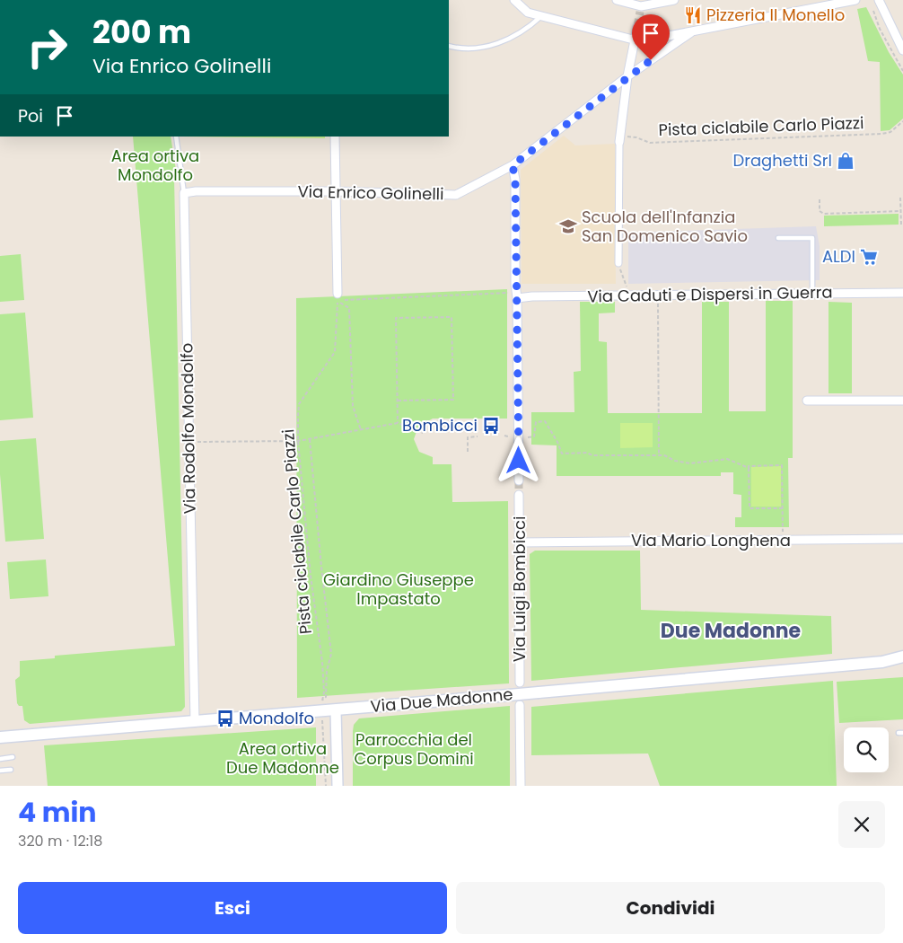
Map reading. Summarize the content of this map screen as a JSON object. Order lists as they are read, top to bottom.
{
  "streets": {
    "main road": ["Via Due Madonne"],
    "street": [
      "Via Enrico Golinelli",
      "Via Caduti e Dispersi in Guerra",
      "Via Rodolfo Mondolfo",
      "Via Mario Longhena",
      "Via Luigi Bombicci"
    ],
    "path": ["Pista ciclabile Carlo Piazzi"]
  },
  "crossings": [
    ["Via Enrico Golinelli", "Via Rodolfo Mondolfo"],
    ["Via Rodolfo Mondolfo", "Via Due Madonne"],
    ["Via Mario Longhena", "Via Luigi Bombicci"]
  ],
  "districts": ["Due Madonne"],
  "parks": [
    "Area ortiva Mondolfo",
    "Giardino Giuseppe Impastato",
    "Parrocchia del Corpus Domini",
    "Area ortiva Due Madonne"
  ],
  "places": {
    "restaurant": ["Pizzeria Il Monello"],
    "shop": ["Draghetti Srl"],
    "school or university": ["Scuola dell'Infanzia San Domenico Savio"],
    "supermarket": ["ALDI"],
    "bus stop": ["Bombicci", "Mondolfo"]
  },
  "page": {
    "turn": ["200 m", "Via Enrico Golinelli"],
    "then": "Poi",
    "heading": ["4 min", "320 m · 12:18"],
    "buttons": ["Esci", "Condividi"]
  }
}
